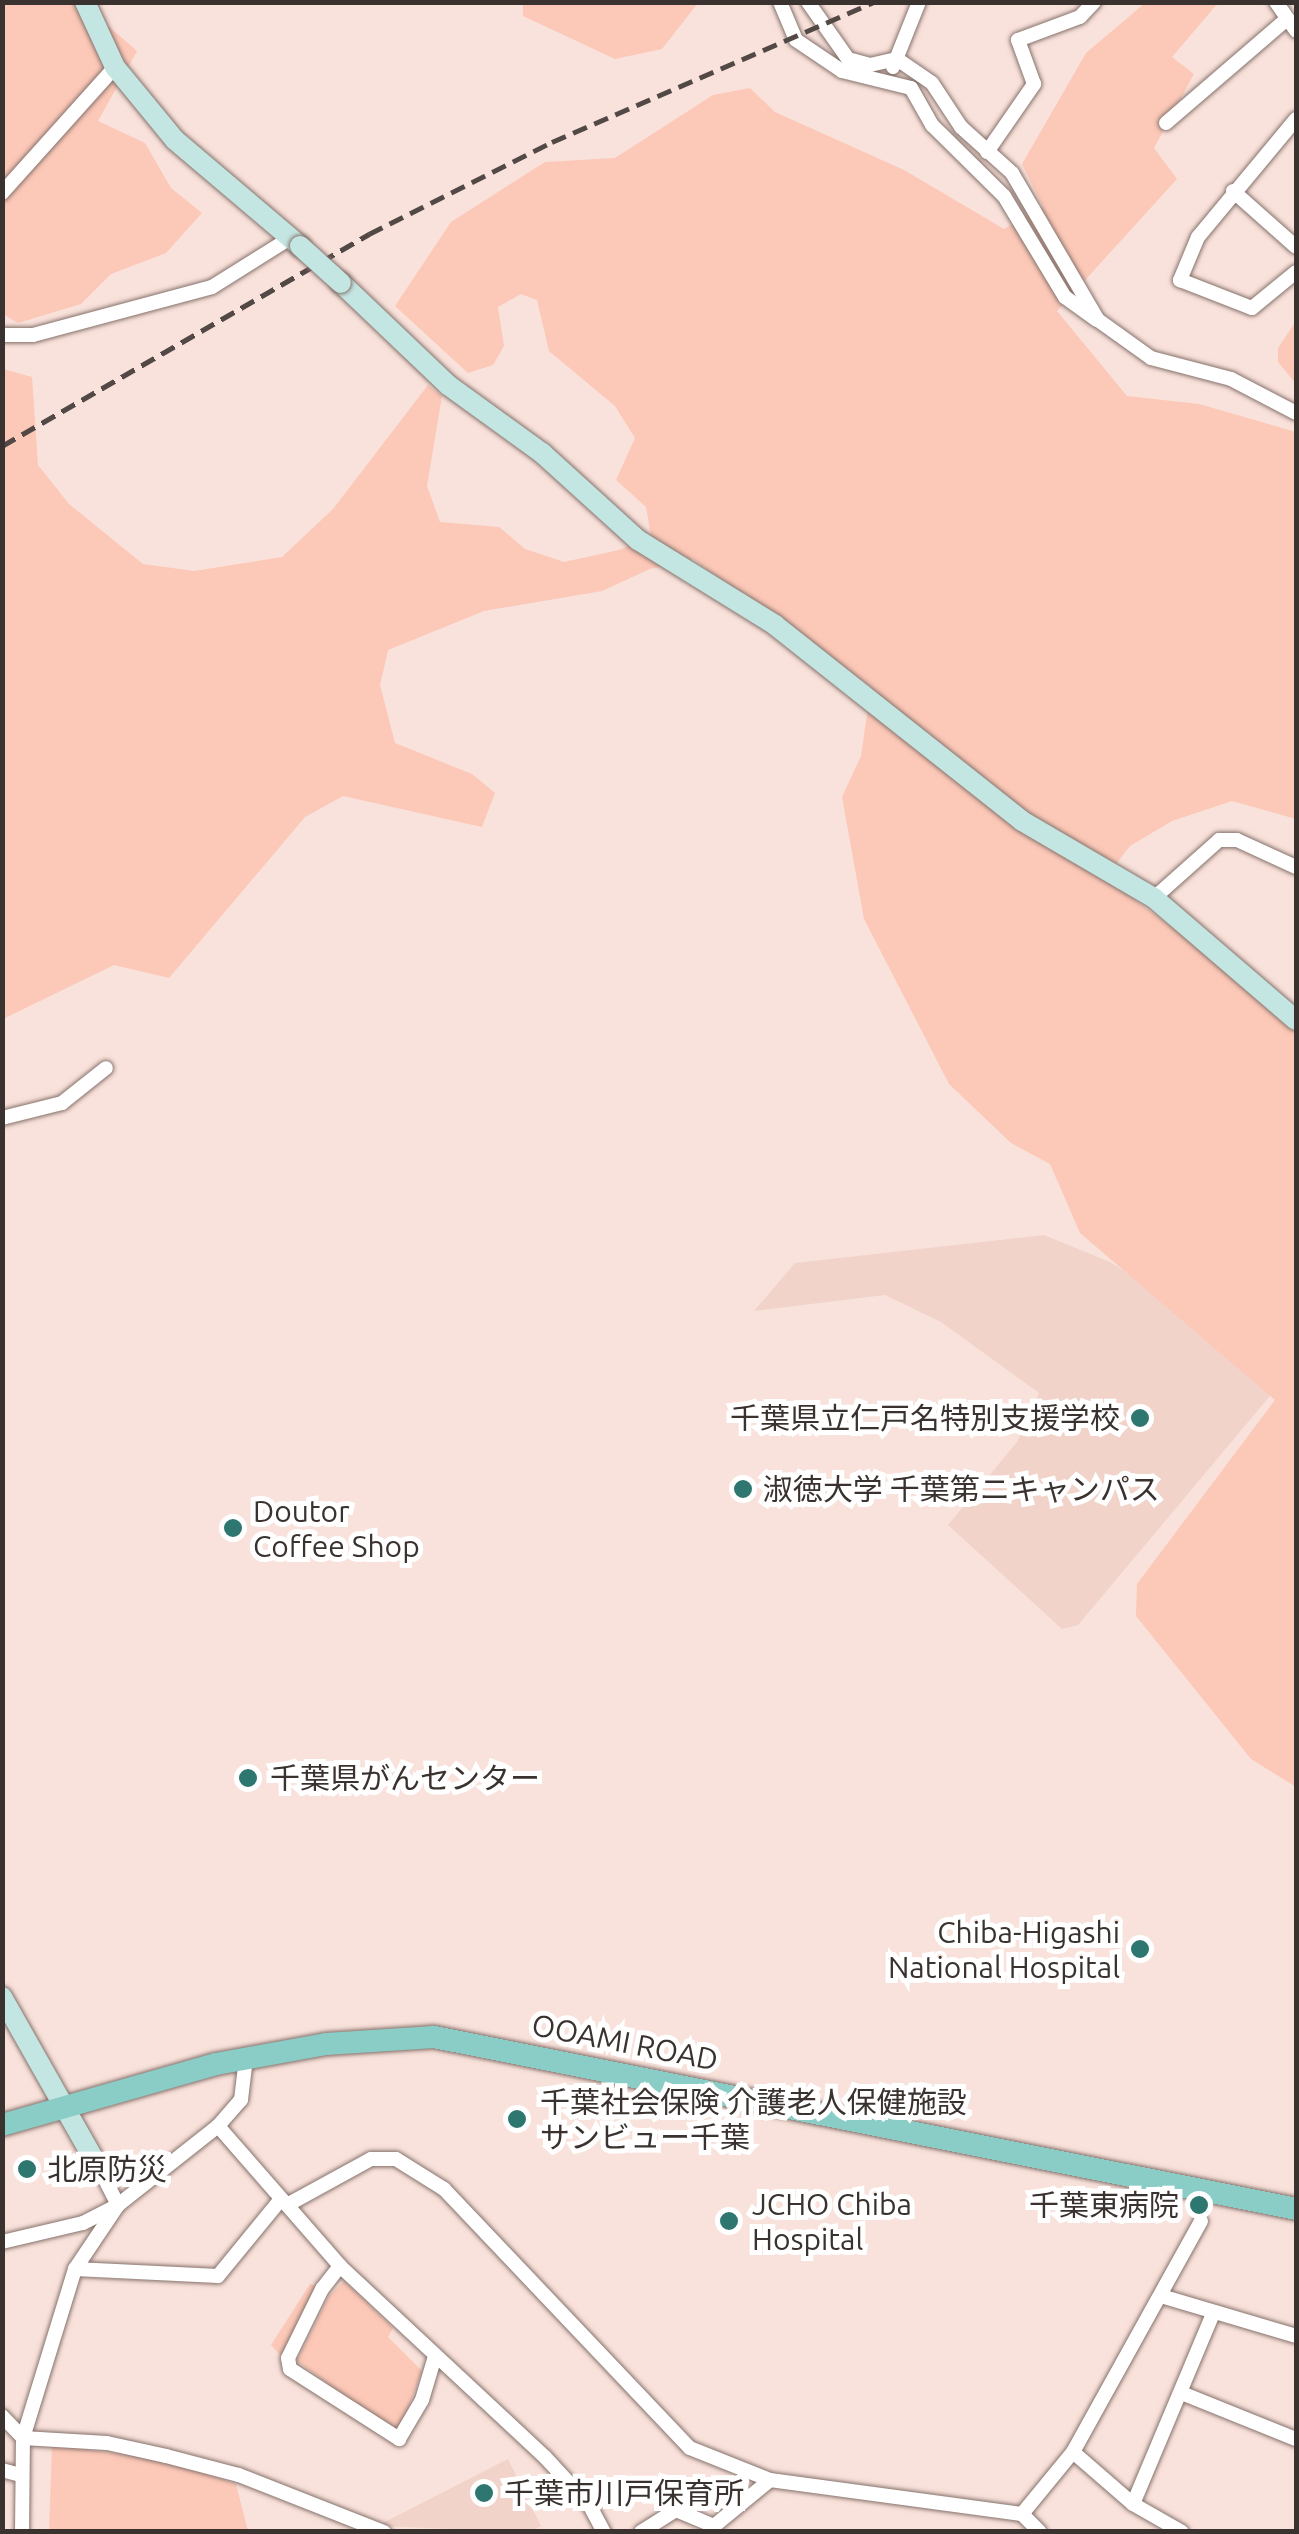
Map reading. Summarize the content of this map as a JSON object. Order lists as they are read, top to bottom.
{
  "streets": {
    "main road": ["OOAMI ROAD"]
  },
  "places": [
    "千葉県立仁戸名特別支援学校",
    "淑徳大学 千葉第ニキャンパス",
    "Doutor Coffee Shop",
    "千葉県がんセンター",
    "Chiba-Higashi National Hospital",
    "千葉社会保険 介護老人保健施設 サンビュー千葉",
    "北原防災",
    "千葉東病院",
    "JCHO Chiba Hospital",
    "千葉市川戸保育所"
  ]
}
